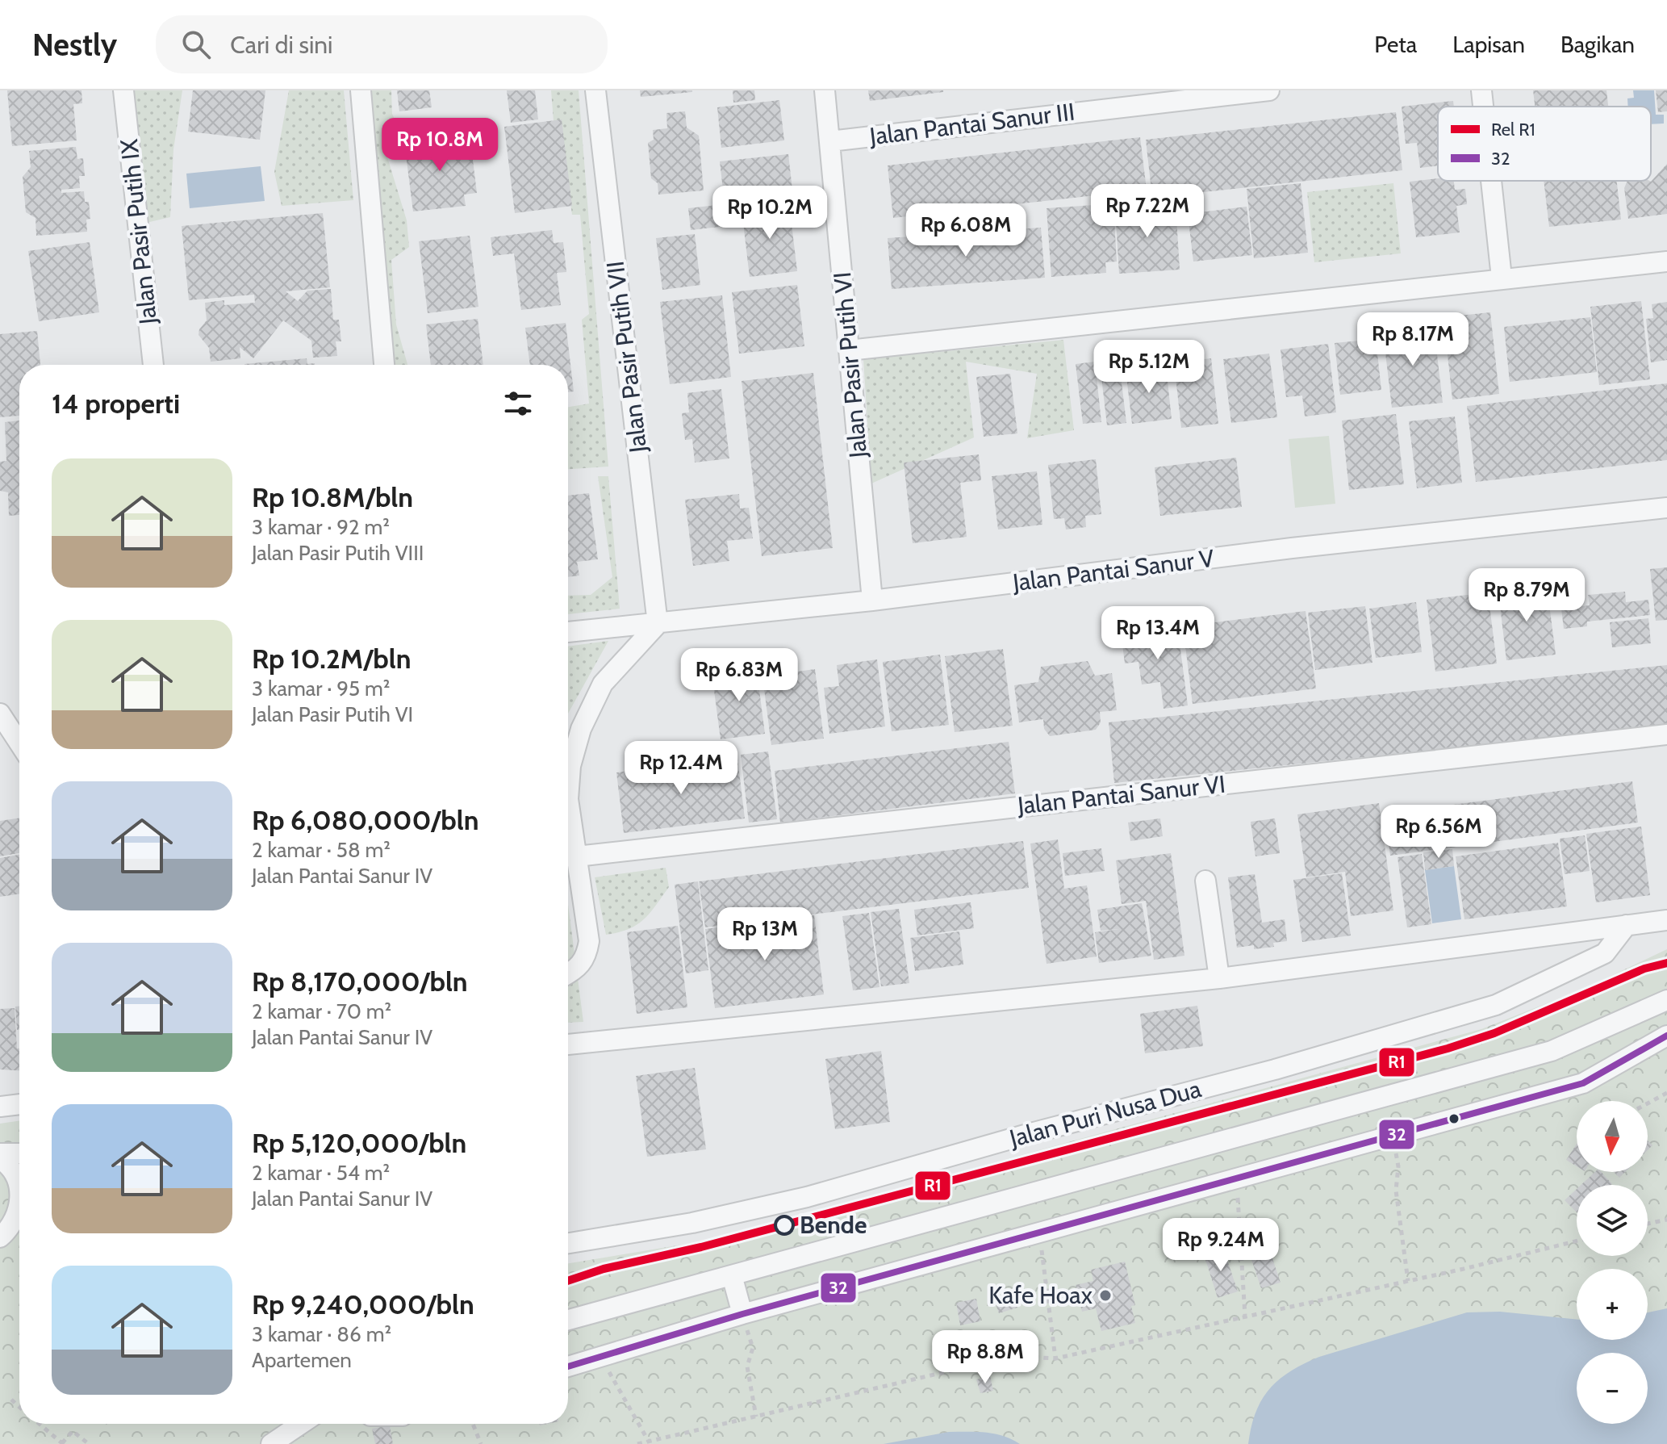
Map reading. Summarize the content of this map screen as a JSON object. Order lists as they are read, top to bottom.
{
  "streets": {
    "street": [
      "Jalan Pantai Sanur III",
      "Jalan Pasir Putih IX",
      "Jalan Pasir Putih VII",
      "Jalan Pasir Putih VI",
      "Jalan Pantai Sanur V",
      "Jalan Pantai Sanur VI",
      "Jalan Puri Nusa Dua"
    ]
  },
  "crossings": [
    ["Jalan Pantai Sanur III", "Jalan Pasir Putih VI"],
    ["Jalan Pasir Putih VII", "Jalan Pantai Sanur V"],
    ["Jalan Pasir Putih VI", "Jalan Pantai Sanur V"]
  ],
  "places": ["Bende", "Kafe Hoax"],
  "lines": ["rail line R1", "transit line 32"],
  "legend": ["Rel R1", "32"],
  "north": "bottom",
  "page": {
    "header": "Nestly",
    "search": "Cari di sini",
    "nav": ["Peta", "Lapisan", "Bagikan"],
    "price": [
      "Rp 10.8M",
      "Rp 7.22M",
      "Rp 10.2M",
      "Rp 6.08M",
      "Rp 8.17M",
      "Rp 5.12M",
      "Rp 8.79M",
      "Rp 13.4M",
      "Rp 6.83M",
      "Rp 12.4M",
      "Rp 6.56M",
      "Rp 13M",
      "Rp 9.24M",
      "Rp 8.8M"
    ],
    "heading": "14 properti",
    "list": [
      {
        "name": "Rp 10.8M/bln",
        "note": "3 kamar · 92 m² · Jalan Pasir Putih VIII"
      },
      {
        "name": "Rp 10.2M/bln",
        "note": "3 kamar · 95 m² · Jalan Pasir Putih VI"
      },
      {
        "name": "Rp 6,080,000/bln",
        "note": "2 kamar · 58 m² · Jalan Pantai Sanur IV"
      },
      {
        "name": "Rp 8,170,000/bln",
        "note": "2 kamar · 70 m² · Jalan Pantai Sanur IV"
      },
      {
        "name": "Rp 5,120,000/bln",
        "note": "2 kamar · 54 m² · Jalan Pantai Sanur IV"
      },
      {
        "name": "Rp 9,240,000/bln",
        "note": "3 kamar · 86 m² · Apartemen"
      }
    ],
    "map_buttons": ["+", "−"]
  }
}
